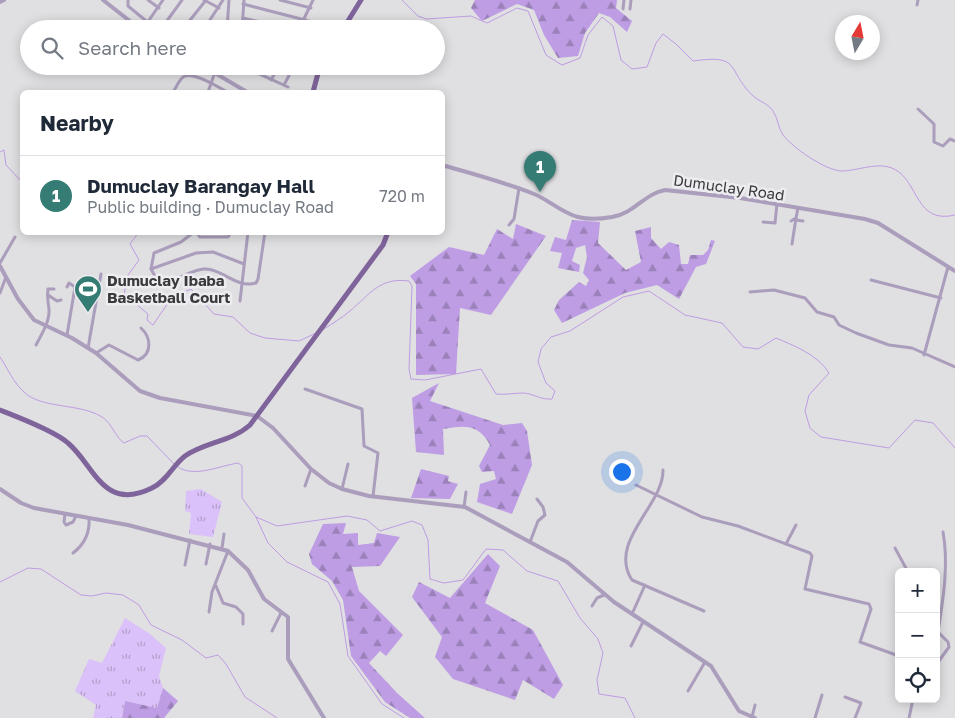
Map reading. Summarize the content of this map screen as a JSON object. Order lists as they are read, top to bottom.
{
  "streets": {
    "street": ["Dumuclay Road"]
  },
  "places": {
    "sports": ["Dumuclay Ibaba Basketball Court"]
  },
  "north": "top",
  "page": {
    "search": "Search here",
    "heading": "Nearby",
    "pins": "1",
    "list": [
      {
        "mark": "1",
        "name": "Dumuclay Barangay Hall",
        "note": "Public building · Dumuclay Road",
        "value": "720 m"
      }
    ],
    "map_buttons": ["+", "−"]
  }
}
